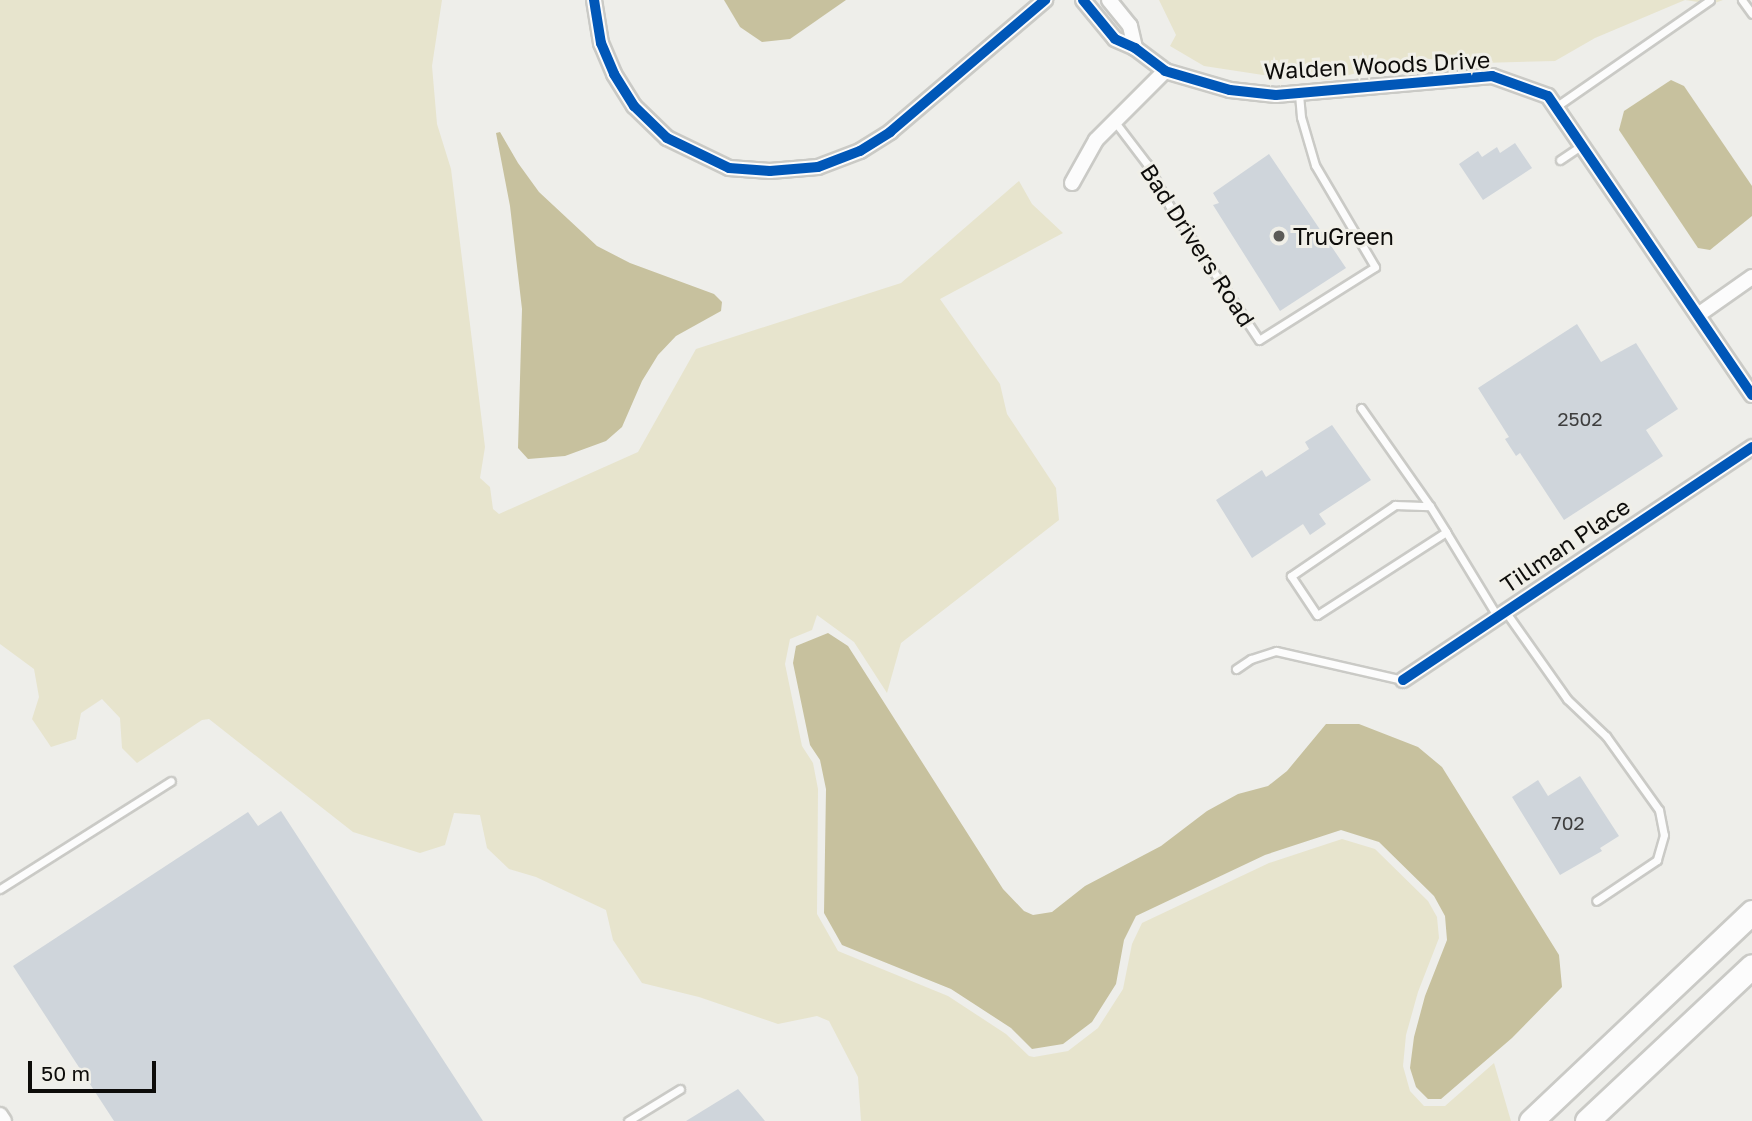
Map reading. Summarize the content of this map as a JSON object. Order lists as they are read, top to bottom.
{
  "streets": {
    "street": ["Walden Woods Drive", "Tillman Place"],
    "lane": ["Bad Drivers Road"]
  },
  "crossings": [
    ["Walden Woods Drive", "Bad Drivers Road"]
  ],
  "places": ["TruGreen"],
  "house_numbers": ["2502", "702"],
  "scale_bar": "50 m"
}
